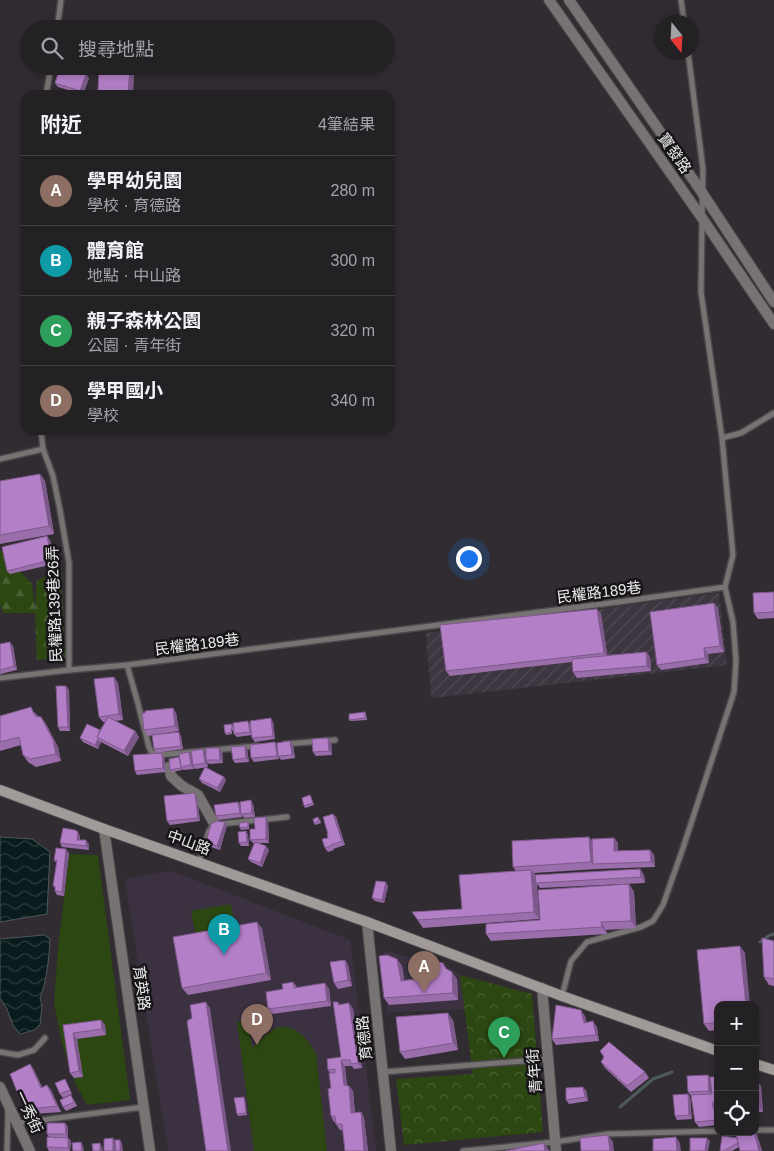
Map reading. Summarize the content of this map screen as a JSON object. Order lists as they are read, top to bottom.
{
  "streets": {
    "main road": ["中山路"],
    "street": [
      "寶發路",
      "育英路",
      "育德路",
      "青年街",
      "一秀街"
    ],
    "lane": ["民權路189巷", "民權路139巷26弄"]
  },
  "crossings": [
    ["民權路189巷", "民權路139巷26弄"],
    ["中山路", "育英路"],
    ["中山路", "育德路"],
    ["中山路", "青年街"]
  ],
  "north": "bottom",
  "page": {
    "search": "搜尋地點",
    "heading": ["附近", "4筆結果"],
    "list": [
      {
        "mark": "A",
        "name": "學甲幼兒園",
        "note": "學校 · 育德路",
        "value": "280 m"
      },
      {
        "mark": "B",
        "name": "體育館",
        "note": "地點 · 中山路",
        "value": "300 m"
      },
      {
        "mark": "C",
        "name": "親子森林公園",
        "note": "公園 · 青年街",
        "value": "320 m"
      },
      {
        "mark": "D",
        "name": "學甲國小",
        "note": "學校",
        "value": "340 m"
      }
    ],
    "pins": [
      "B",
      "A",
      "D",
      "C"
    ],
    "map_buttons": ["+", "−"]
  }
}
